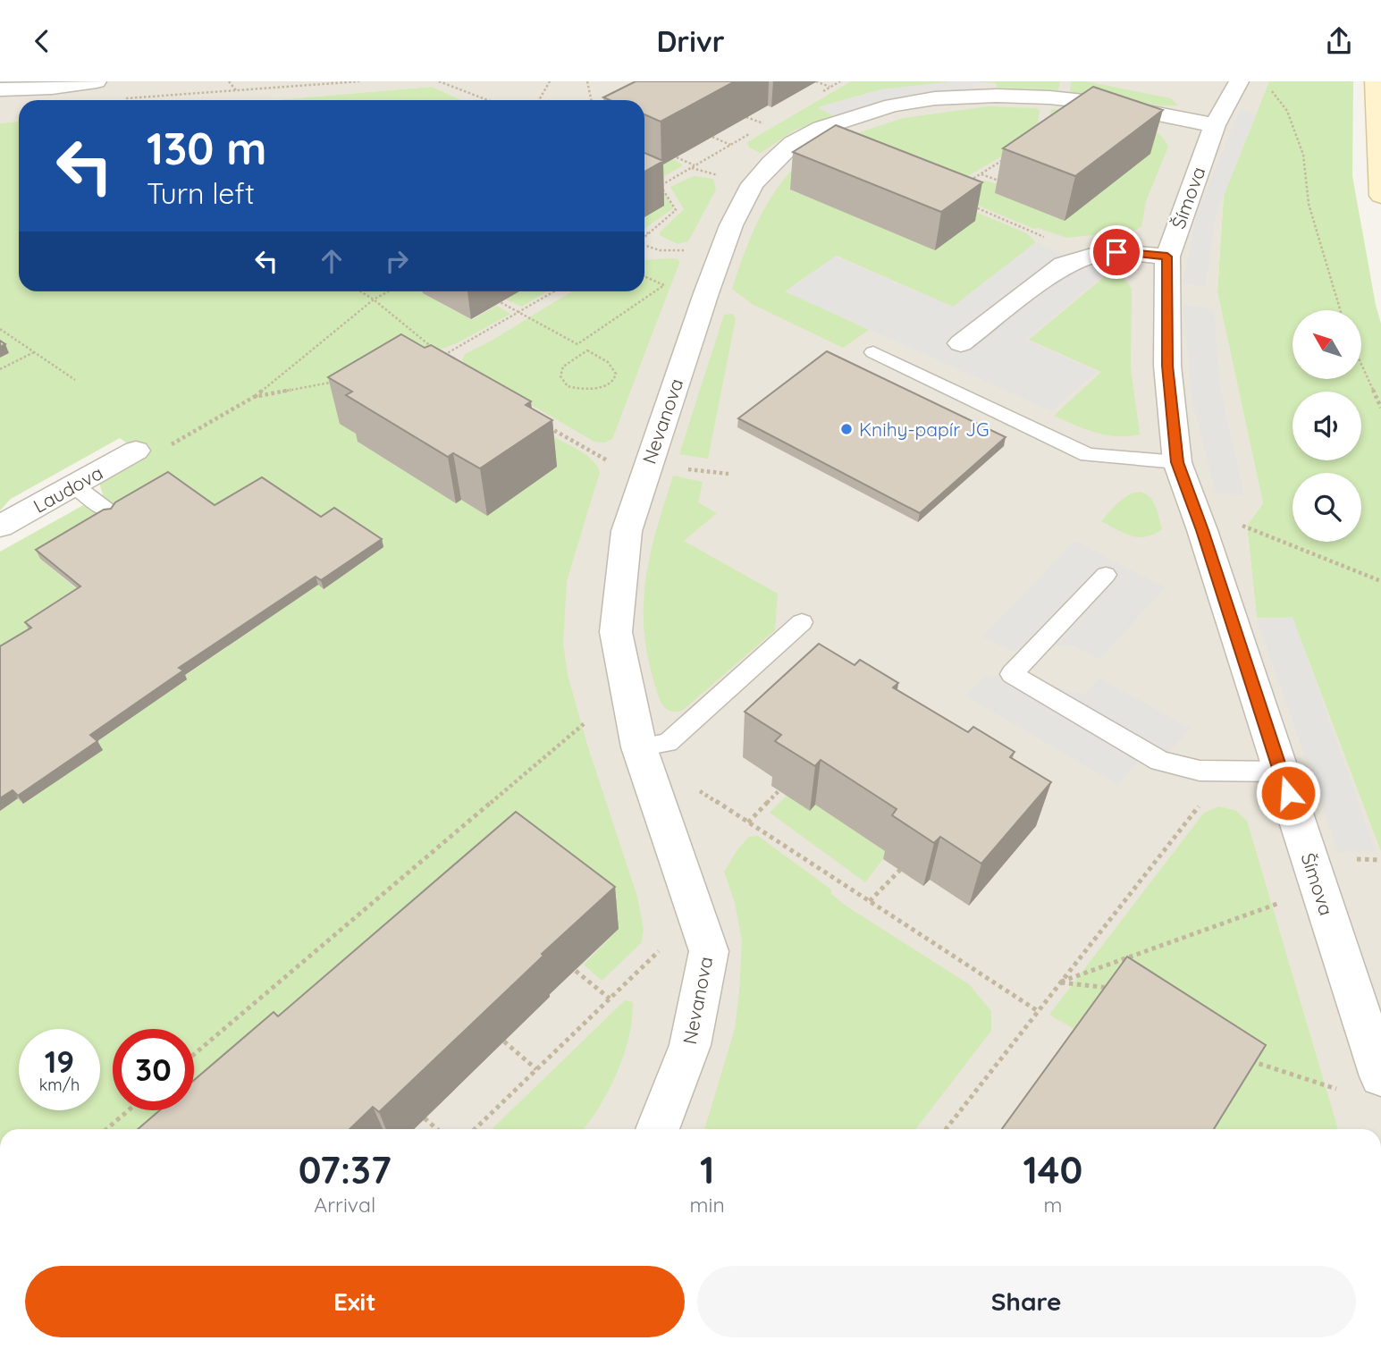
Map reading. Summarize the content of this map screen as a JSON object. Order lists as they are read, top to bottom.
{
  "streets": {
    "street": ["Šímova", "Nevanova", "Laudova"]
  },
  "crossings": [
    ["Šímova", "Nevanova"]
  ],
  "places": ["Knihy-papír JG"],
  "north": "top left",
  "page": {
    "header": "Drivr",
    "turn": ["130 m", "Turn left"],
    "speed": "19 km/h",
    "limit": "30",
    "eta": [
      "07:37",
      "Arrival",
      "1",
      "min",
      "140",
      "m"
    ],
    "buttons": ["Exit", "Share"]
  }
}
